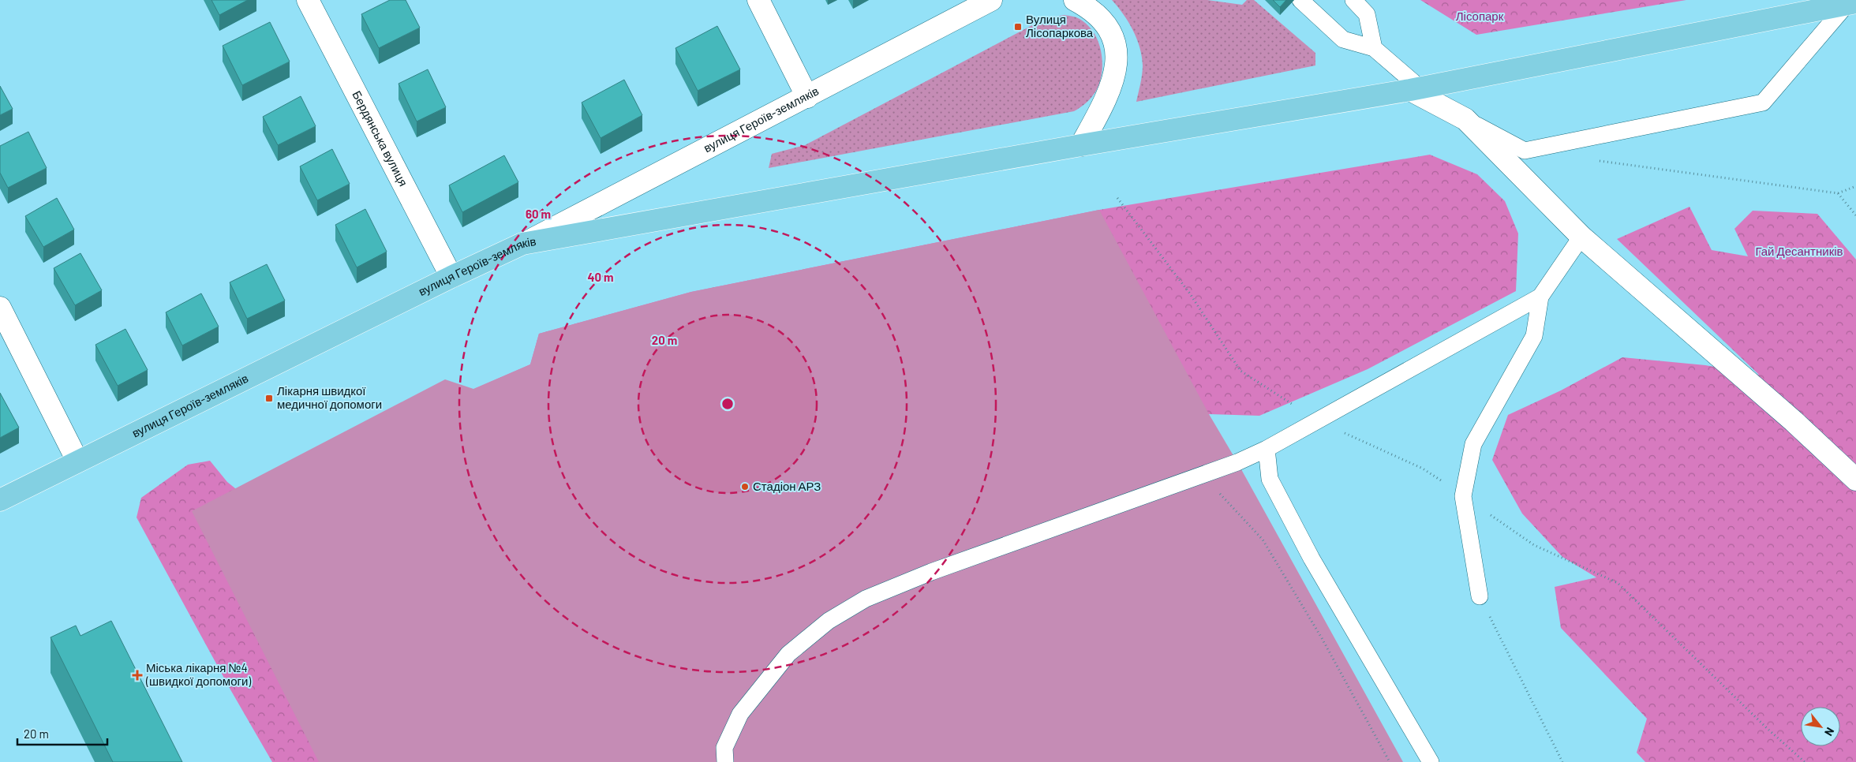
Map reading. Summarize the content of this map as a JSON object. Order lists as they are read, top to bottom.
{
  "streets": {
    "main road": ["вулиця Героїв-земляків"],
    "street": ["Бердянська вулиця"]
  },
  "crossings": [
    ["вулиця Героїв-земляків", "Бердянська вулиця"]
  ],
  "parks": ["Лісопарк", "Гай Десантників"],
  "places": {
    "transit": ["Вулиця Лісопаркова", "Лікарня швидкої медичної допомоги"],
    "other": ["Стадіон АРЗ"],
    "health": ["Міська лікарня №4 (швидкої допомоги)"]
  },
  "scale_bar": "20 m",
  "north": "bottom right",
  "rings": ["60 m", "40 m", "20 m"]
}
